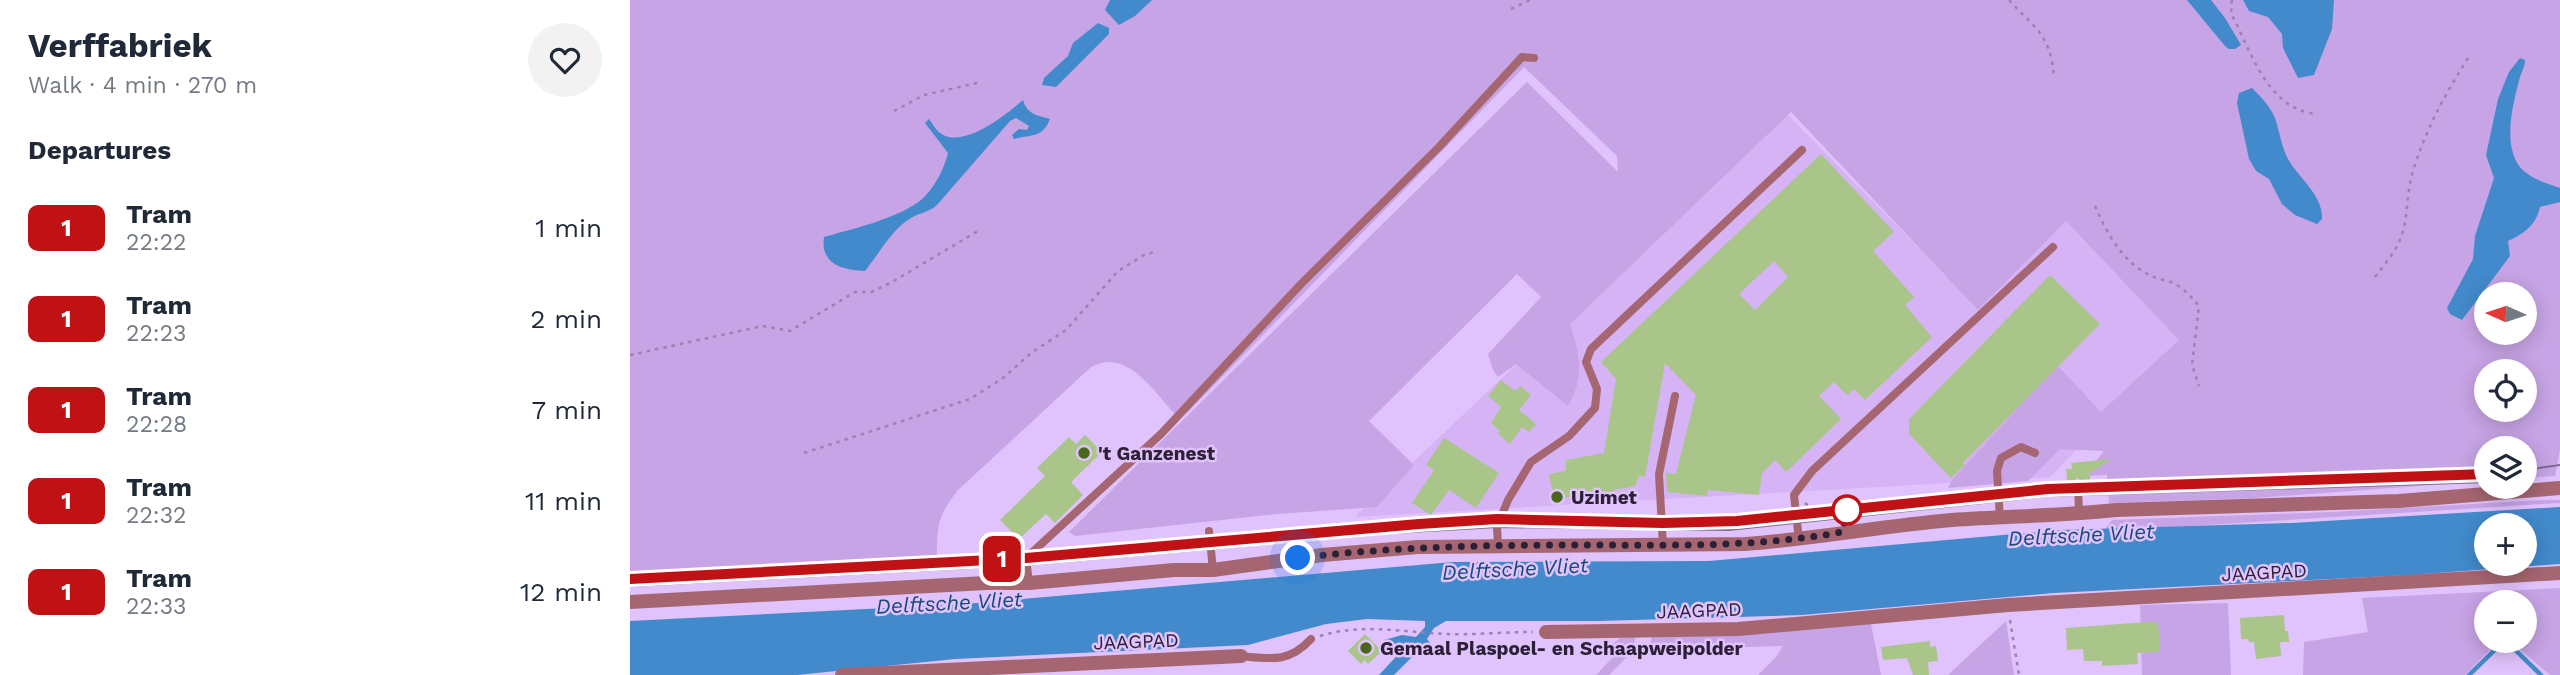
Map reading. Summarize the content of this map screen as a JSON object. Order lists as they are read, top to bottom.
{
  "streets": {
    "street": ["JAAGPAD"]
  },
  "water": ["Delftsche Vliet"],
  "places": ["'t Ganzenest", "Uzimet", "Gemaal Plaspoel- en Schaapweipolder"],
  "lines": ["tram line 1"],
  "north": "left",
  "page": {
    "heading": [
      ["Verffabriek", "Walk · 4 min · 270 m"],
      "Departures"
    ],
    "on_map": "1",
    "list": [
      {
        "mark": "1",
        "name": "Tram",
        "note": "22:22",
        "value": "1 min"
      },
      {
        "mark": "1",
        "name": "Tram",
        "note": "22:23",
        "value": "2 min"
      },
      {
        "mark": "1",
        "name": "Tram",
        "note": "22:28",
        "value": "7 min"
      },
      {
        "mark": "1",
        "name": "Tram",
        "note": "22:32",
        "value": "11 min"
      },
      {
        "mark": "1",
        "name": "Tram",
        "note": "22:33",
        "value": "12 min"
      }
    ],
    "map_buttons": ["+", "−"]
  }
}
